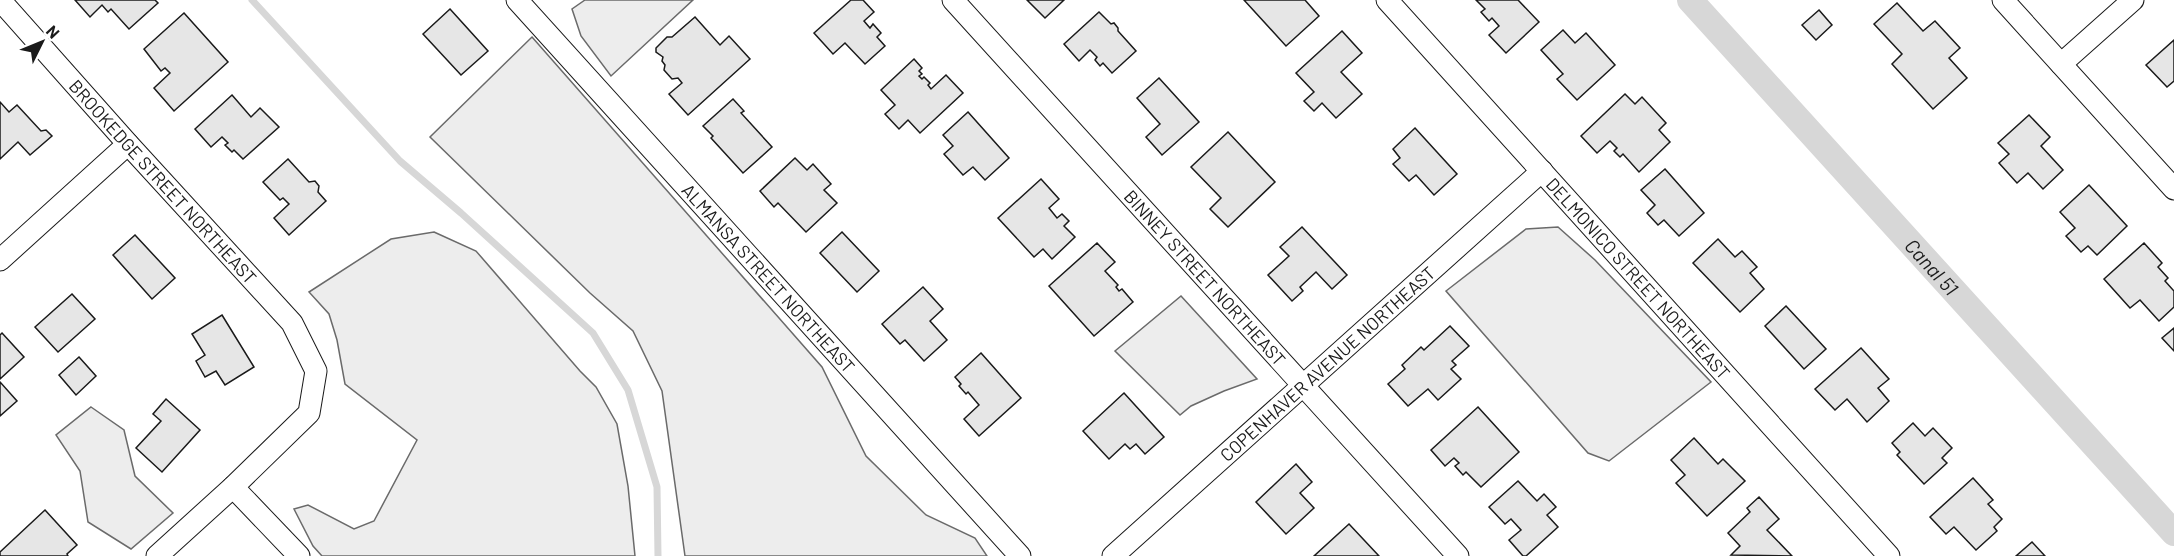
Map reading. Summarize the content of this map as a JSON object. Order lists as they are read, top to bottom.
{
  "streets": {
    "street": [
      "BROOKEDGE STREET NORTHEAST",
      "ALMANSA STREET NORTHEAST",
      "BINNEY STREET NORTHEAST",
      "DELMONICO STREET NORTHEAST",
      "COPENHAVER AVENUE NORTHEAST"
    ]
  },
  "crossings": [
    ["BINNEY STREET NORTHEAST", "COPENHAVER AVENUE NORTHEAST"],
    ["DELMONICO STREET NORTHEAST", "COPENHAVER AVENUE NORTHEAST"]
  ],
  "water": ["Canal 51"],
  "north": "top right"
}
